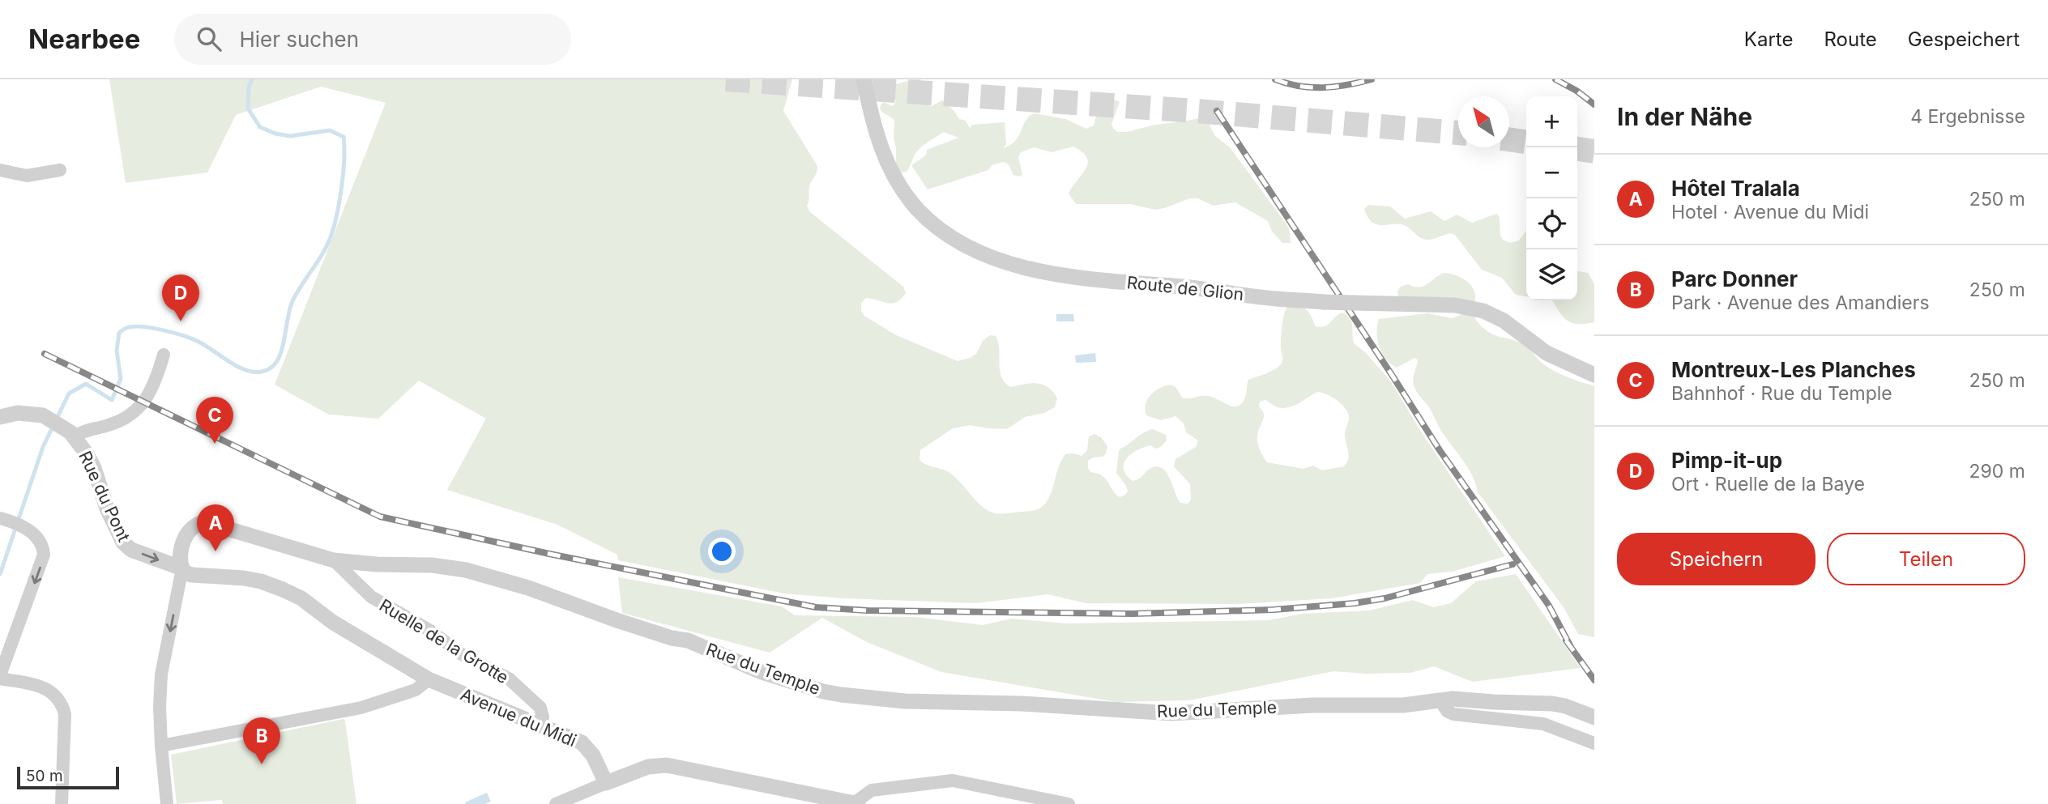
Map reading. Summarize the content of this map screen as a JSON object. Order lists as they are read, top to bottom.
{
  "streets": {
    "street": [
      "Route de Glion",
      "Rue du Pont",
      "Ruelle de la Grotte",
      "Rue du Temple",
      "Avenue du Midi"
    ]
  },
  "crossings": [
    ["Rue du Pont", "Rue du Temple"],
    ["Rue du Pont", "Avenue du Midi"],
    ["Ruelle de la Grotte", "Rue du Temple"],
    ["Ruelle de la Grotte", "Avenue du Midi"],
    ["Rue du Temple", "Avenue du Midi"]
  ],
  "one_way": ["Rue du Pont"],
  "scale_bar": "50 m",
  "north": "top left",
  "page": {
    "header": "Nearbee",
    "search": "Hier suchen",
    "nav": ["Karte", "Route", "Gespeichert"],
    "heading": ["In der Nähe", "4 Ergebnisse"],
    "map_buttons": ["+", "−"],
    "list": [
      {
        "mark": "A",
        "name": "Hôtel Tralala",
        "note": "Hotel · Avenue du Midi",
        "value": "250 m"
      },
      {
        "mark": "B",
        "name": "Parc Donner",
        "note": "Park · Avenue des Amandiers",
        "value": "250 m"
      },
      {
        "mark": "C",
        "name": "Montreux-Les Planches",
        "note": "Bahnhof · Rue du Temple",
        "value": "250 m"
      },
      {
        "mark": "D",
        "name": "Pimp-it-up",
        "note": "Ort · Ruelle de la Baye",
        "value": "290 m"
      }
    ],
    "pins": [
      "D",
      "C",
      "A",
      "B"
    ],
    "buttons": ["Speichern", "Teilen"],
    "scale": "50 m"
  }
}
